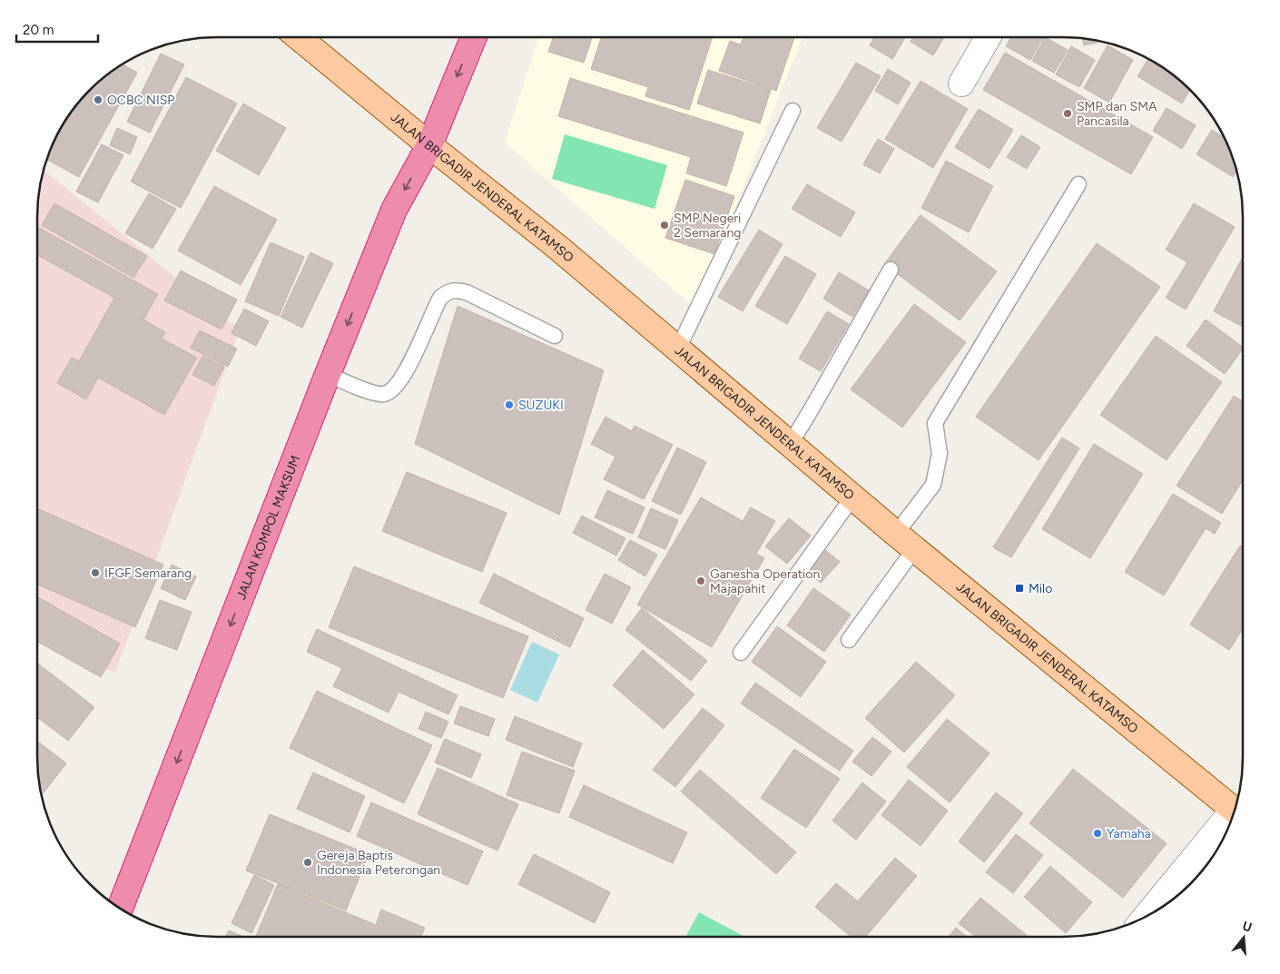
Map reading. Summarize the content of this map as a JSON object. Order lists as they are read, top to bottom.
{
  "streets": {
    "highway": ["JALAN KOMPOL MAKSUM"],
    "main road": ["JALAN BRIGADIR JENDERAL KATAMSO"]
  },
  "crossings": [
    ["JALAN BRIGADIR JENDERAL KATAMSO", "JALAN KOMPOL MAKSUM"]
  ],
  "one_way": ["JALAN KOMPOL MAKSUM"],
  "places": {
    "other": [
      "OCBC NISP",
      "SMP dan SMA Pancasila",
      "SMP Negeri 2 Semarang",
      "SUZUKI",
      "IFGF Semarang",
      "Ganesha Operation Majapahit",
      "Yamaha",
      "Gereja Baptis Indonesia Peterongan"
    ],
    "transit": ["Milo"]
  },
  "scale_bar": "20 m",
  "north": "top"
}
